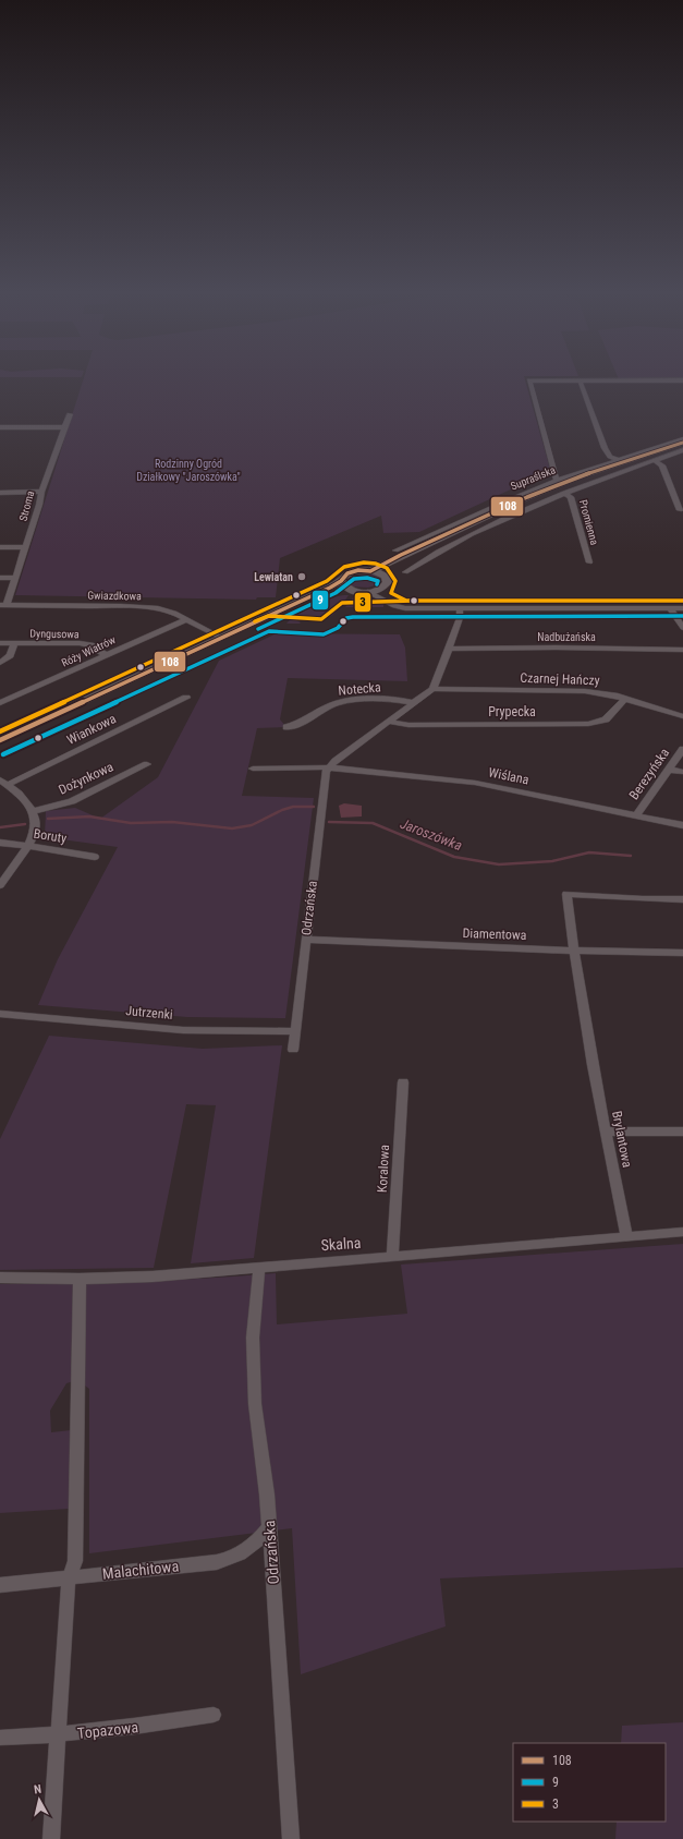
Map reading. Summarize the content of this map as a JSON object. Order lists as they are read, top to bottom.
{
  "streets": {
    "street": [
      "Supraślska",
      "Stroma",
      "Promienna",
      "Gwiazdkowa",
      "Dyngusowa",
      "Nadbużańska",
      "Róży Wiatrów",
      "Czarnej Hańczy",
      "Notecka",
      "Prypecka",
      "Wiankowa",
      "Berezyńska",
      "Wiślana",
      "Dożynkowa",
      "Boruty",
      "Odrzańska",
      "Diamentowa",
      "Jutrzenki",
      "Brylantowa",
      "Koralowa",
      "Skalna",
      "Malachitowa",
      "Topazowa"
    ]
  },
  "crossings": [
    ["Supraślska", "Promienna"],
    ["Stroma", "Gwiazdkowa"],
    ["Gwiazdkowa", "Róży Wiatrów"],
    ["Dyngusowa", "Róży Wiatrów"],
    ["Czarnej Hańczy", "Prypecka"],
    ["Berezyńska", "Wiślana"],
    ["Wiślana", "Odrzańska"],
    ["Odrzańska", "Diamentowa"],
    ["Odrzańska", "Jutrzenki"],
    ["Odrzańska", "Skalna"],
    ["Odrzańska", "Malachitowa"],
    ["Diamentowa", "Brylantowa"],
    ["Brylantowa", "Skalna"],
    ["Koralowa", "Skalna"]
  ],
  "water": ["Jaroszówka"],
  "parks": ["Rodzinny Ogród Działkowy \"Jaroszówka\""],
  "places": ["Lewiatan"],
  "lines": ["transit line 108", "transit line 3", "transit line 9"],
  "legend": ["108", "9", "3"],
  "north": "top"
}
